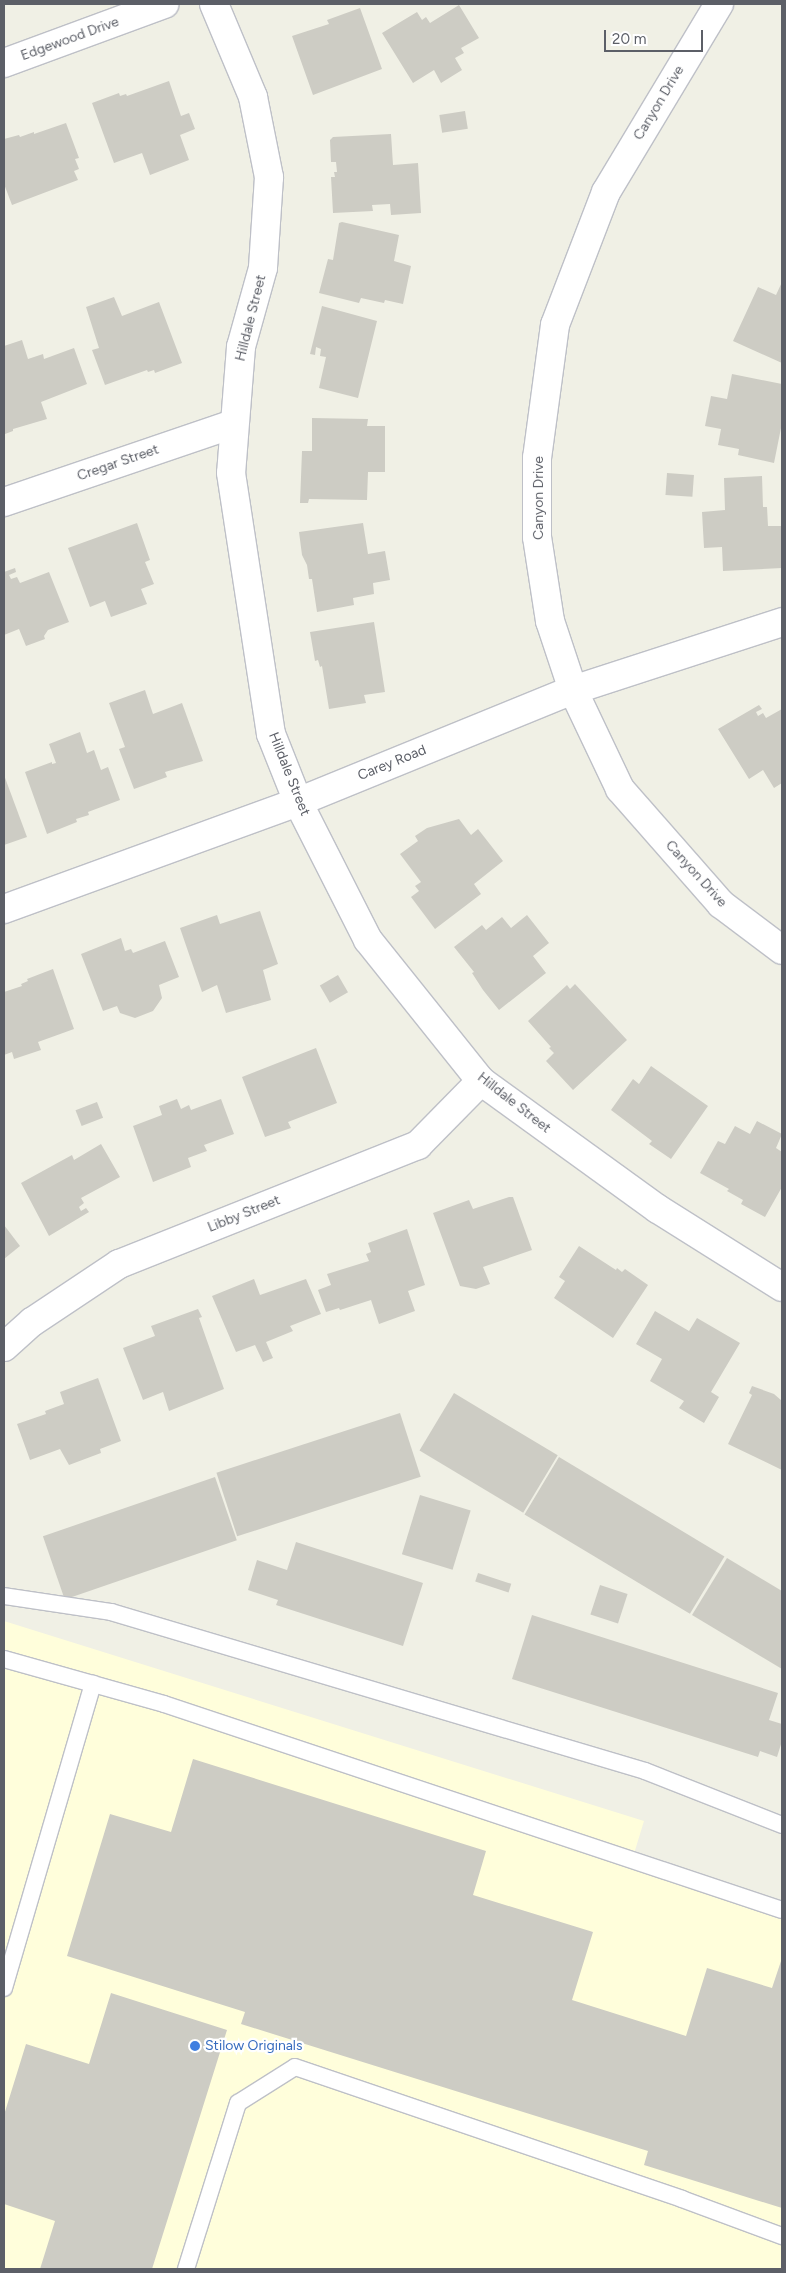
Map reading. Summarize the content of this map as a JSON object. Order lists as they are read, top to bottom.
{
  "streets": {
    "street": [
      "Edgewood Drive",
      "Canyon Drive",
      "Hilldale Street",
      "Cregar Street",
      "Carey Road",
      "Libby Street"
    ]
  },
  "crossings": [
    ["Canyon Drive", "Carey Road"],
    ["Hilldale Street", "Cregar Street"],
    ["Hilldale Street", "Carey Road"],
    ["Hilldale Street", "Libby Street"]
  ],
  "places": ["Stilow Originals"],
  "scale_bar": "20 m"
}
